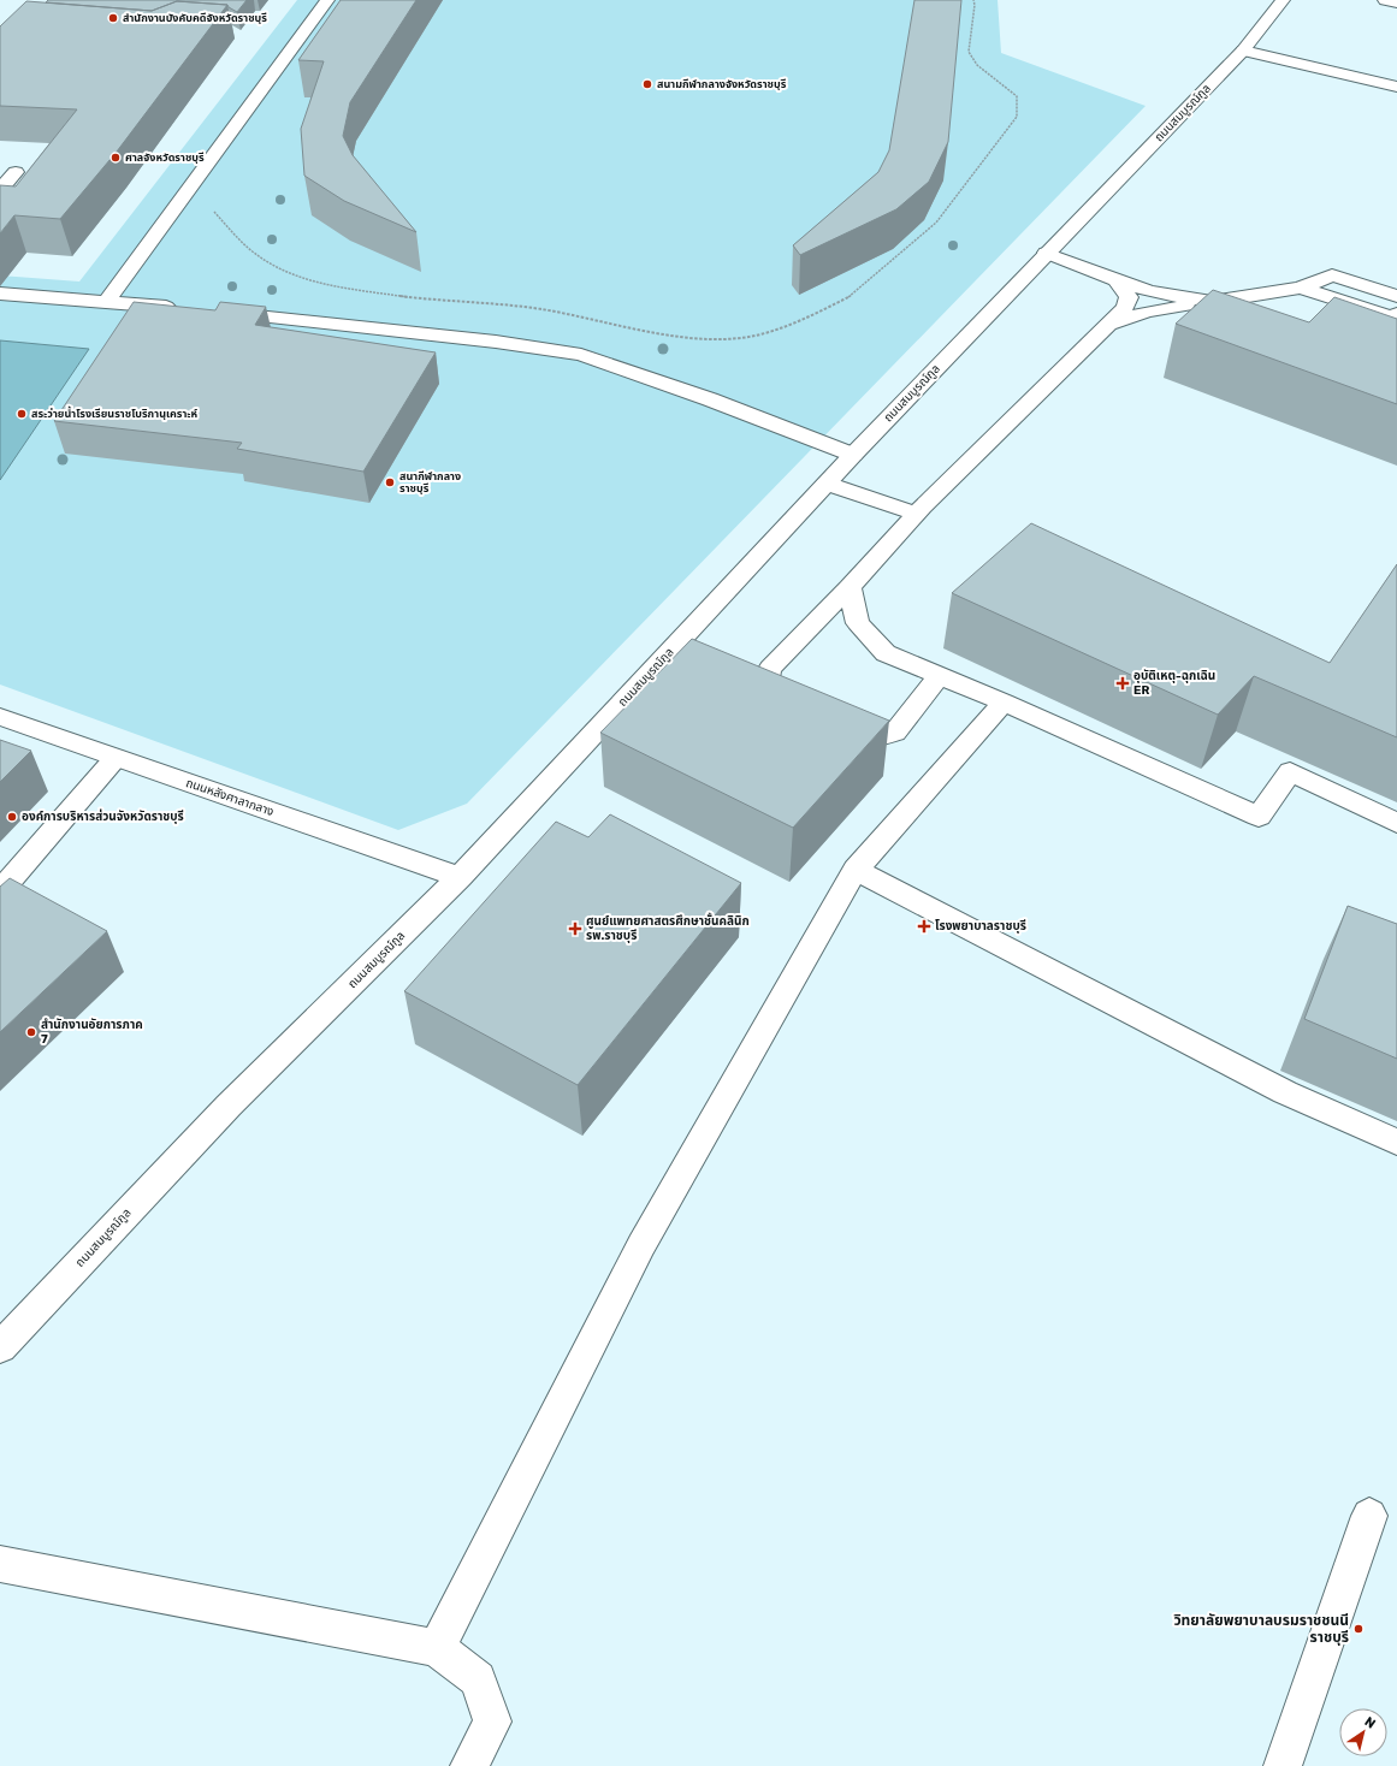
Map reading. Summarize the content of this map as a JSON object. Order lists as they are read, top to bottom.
{
  "streets": {
    "street": ["ถนนสมบูรณ์กูล", "ถนนหลังศาลากลาง"]
  },
  "crossings": [
    ["ถนนสมบูรณ์กูล", "ถนนหลังศาลากลาง"]
  ],
  "places": {
    "other": [
      "สำนักงานบังคับคดีจังหวัดราชบุรี",
      "สนามกีฬากลางจังหวัดราชบุรี",
      "ศาลจังหวัดราชบุรี",
      "สระว่ายน้ำโรงเรียนราชโบริกานุเคราะห์",
      "สนากีฬากลาง ราชบุรี",
      "องค์การบริหารส่วนจังหวัดราชบุรี",
      "สำนักงานอัยการภาค 7",
      "วิทยาลัยพยาบาลบรมราชชนนี ราชบุรี"
    ],
    "health": ["อุบัติเหตุ-ฉุกเฉิน ER", "โรงพยาบาลราชบุรี", "ศูนย์แพทยศาสตรศึกษาชั้นคลินิก รพ.ราชบุรี"]
  },
  "north": "top right"
}
